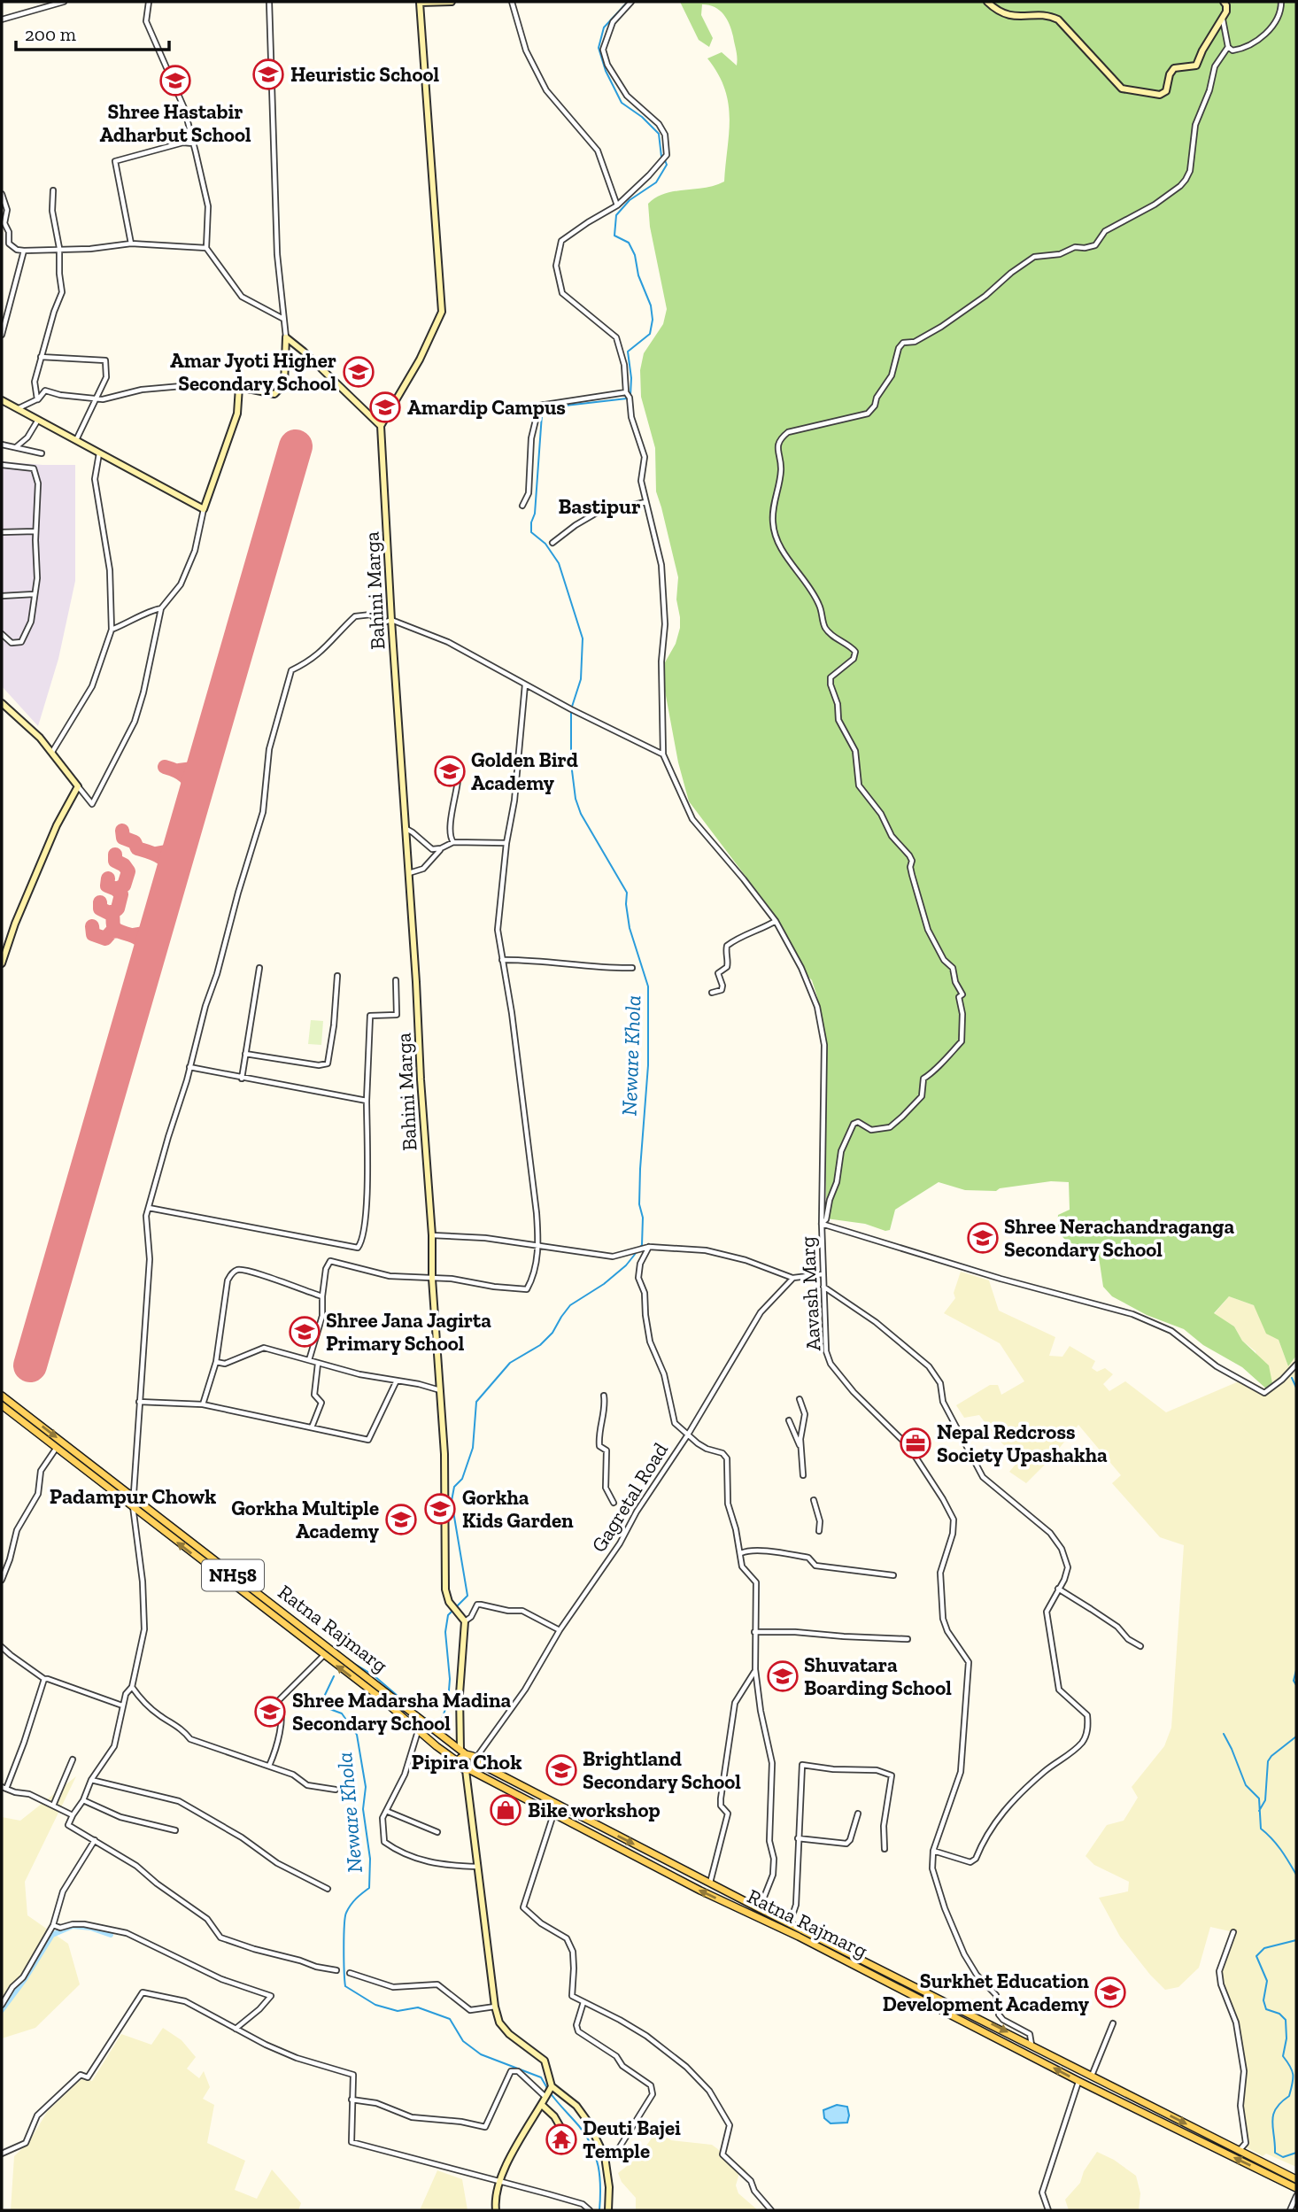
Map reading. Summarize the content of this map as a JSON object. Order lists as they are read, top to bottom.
{
  "streets": {
    "main road": ["NH58", "Ratna Rajmarg"],
    "street": ["Bahini Marga", "Aavash Marg", "Gagretal Road"]
  },
  "crossings": [
    ["Aavash Marg", "Ratna Rajmarg"],
    ["Gagretal Road", "Ratna Rajmarg"]
  ],
  "districts": ["Bastipur", "Padampur Chowk", "Pipira Chok"],
  "water": ["Neware Khola"],
  "places": {
    "school or university": [
      "Heuristic School",
      "Shree Hastabir Adharbut School",
      "Amar Jyoti Higher Secondary School",
      "Amardip Campus",
      "Golden Bird Academy",
      "Shree Nerachandraganga Secondary School",
      "Shree Jana Jagirta Primary School",
      "Gorkha Kids Garden",
      "Gorkha Multiple Academy",
      "Shuvatara Boarding School",
      "Shree Madarsha Madina Secondary School",
      "Brightland Secondary School",
      "Surkhet Education Development Academy"
    ],
    "office": ["Nepal Redcross Society Upashakha"],
    "shop": ["Bike workshop"],
    "temple": ["Deuti Bajei Temple"]
  },
  "scale_bar": "200 m"
}
